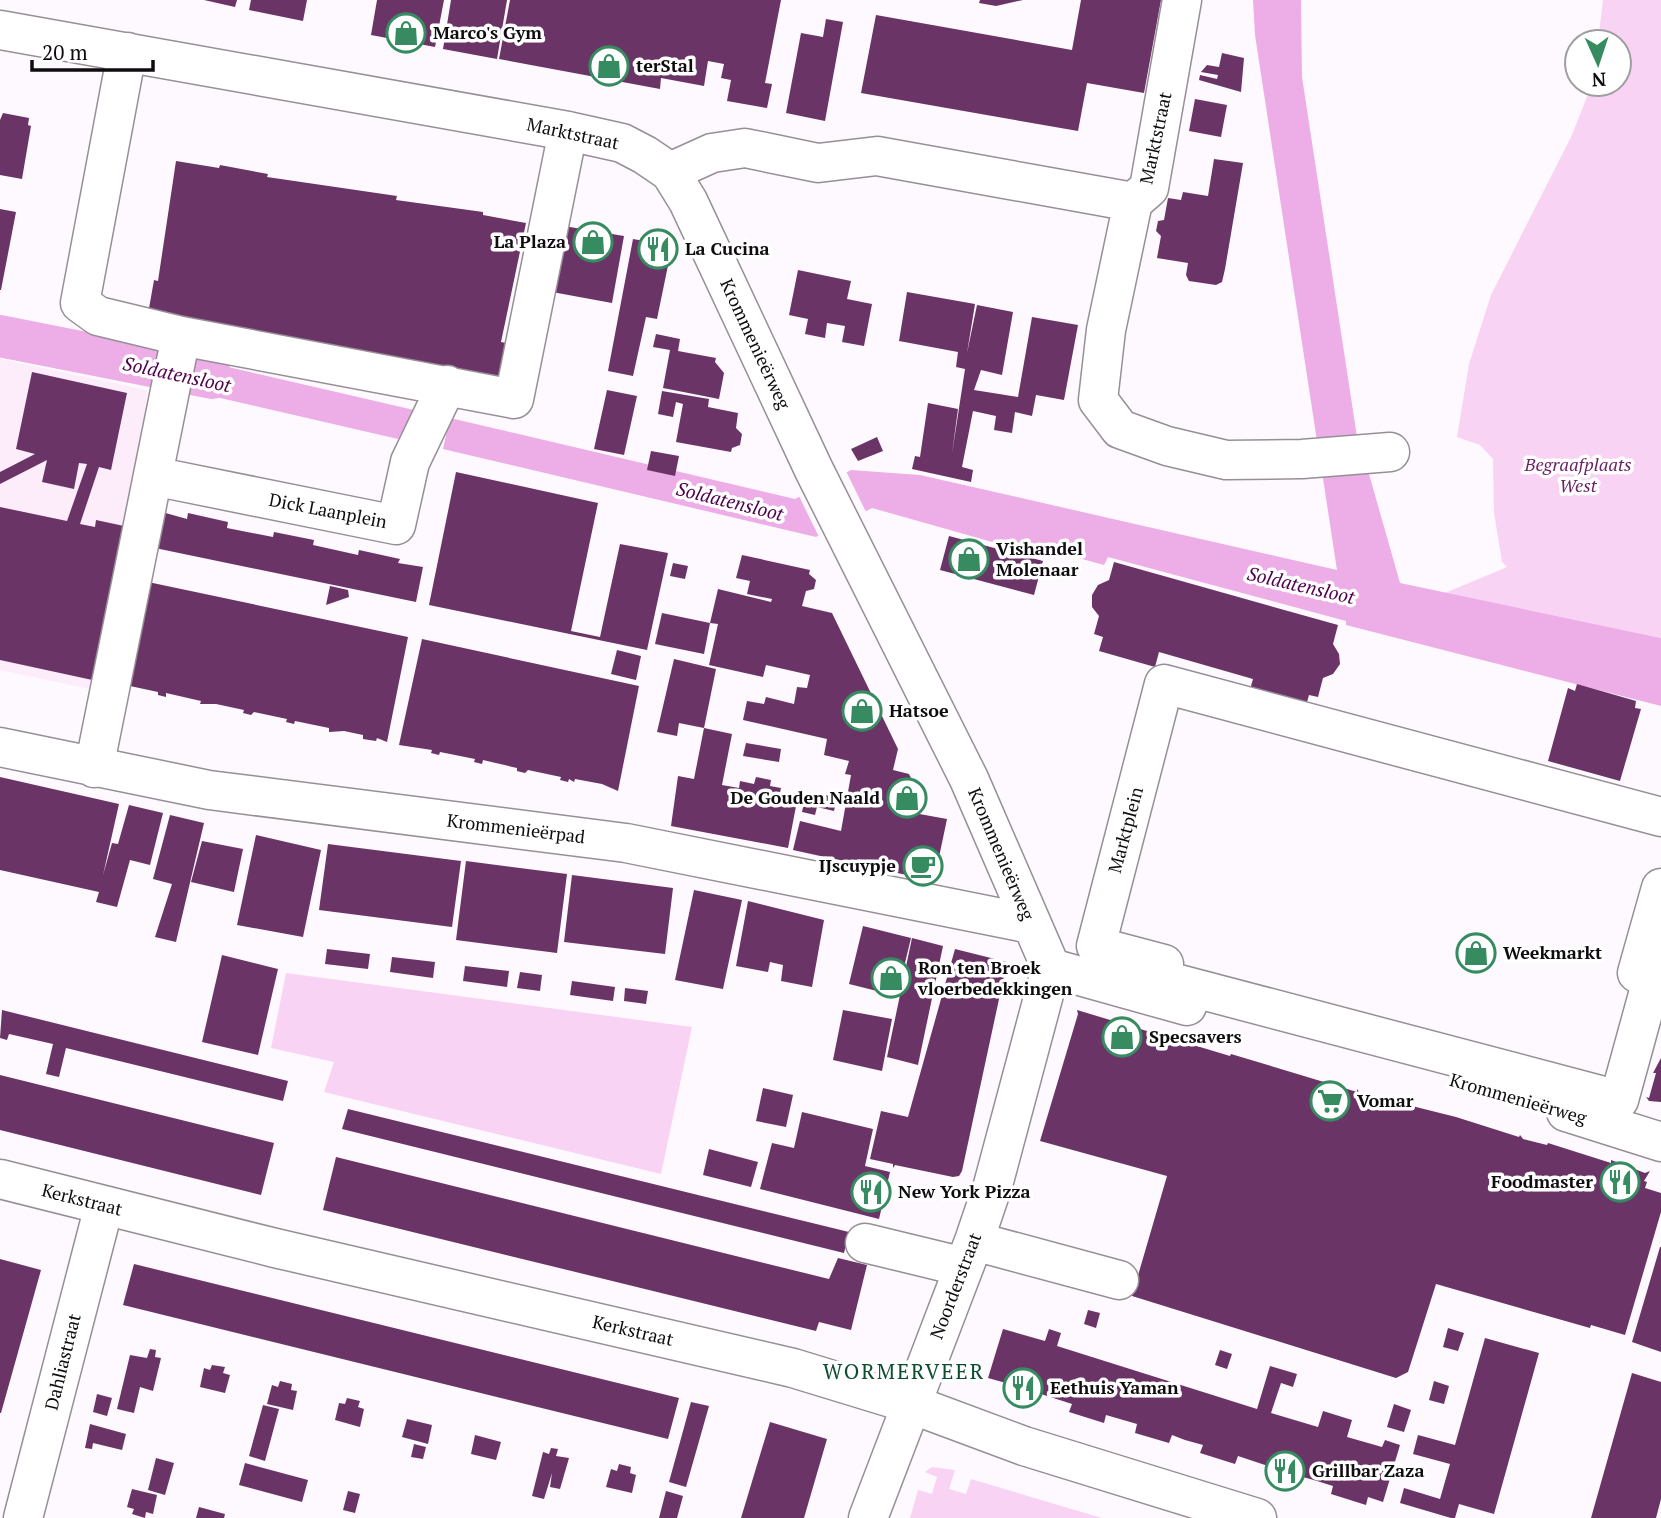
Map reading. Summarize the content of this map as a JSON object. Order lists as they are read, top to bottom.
{
  "streets": {
    "street": [
      "Marktstraat",
      "Krommenieërweg",
      "Dick Laanplein",
      "Krommenieërpad",
      "Marktplein",
      "Kerkstraat",
      "Noorderstraat",
      "Dahliastraat"
    ]
  },
  "crossings": [
    ["Marktstraat", "Krommenieërweg"],
    ["Krommenieërweg", "Krommenieërpad"],
    ["Krommenieërweg", "Marktplein"],
    ["Krommenieërweg", "Noorderstraat"],
    ["Kerkstraat", "Noorderstraat"],
    ["Kerkstraat", "Dahliastraat"]
  ],
  "districts": ["WORMERVEER"],
  "water": ["Soldatensloot"],
  "parks": ["Begraafplaats West"],
  "places": {
    "shop": [
      "Marco's Gym",
      "terStal",
      "La Plaza",
      "Vishandel Molenaar",
      "Hatsoe",
      "De Gouden Naald",
      "Weekmarkt",
      "Ron ten Broek vloerbedekkingen",
      "Specsavers"
    ],
    "restaurant": [
      "La Cucina",
      "Foodmaster",
      "New York Pizza",
      "Eethuis Yaman",
      "Grillbar Zaza"
    ],
    "cafe": ["IJscuypje"],
    "supermarket": ["Vomar"]
  },
  "scale_bar": "20 m",
  "north": "bottom"
}
